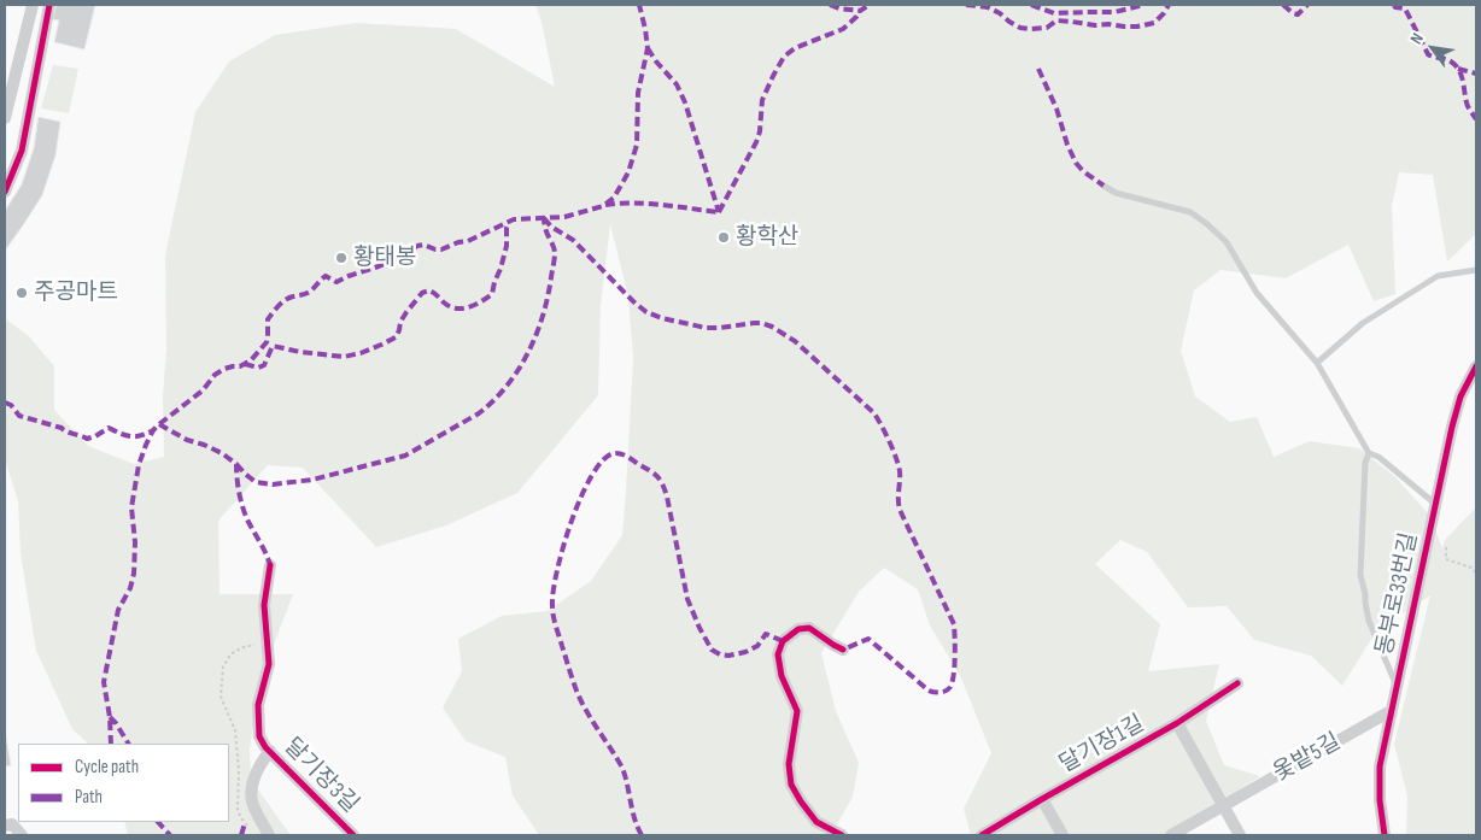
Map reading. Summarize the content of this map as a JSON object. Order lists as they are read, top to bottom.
{
  "streets": {
    "street": [
      "동부로33번길",
      "달기장1길",
      "옻밭5길",
      "달기장3길"
    ]
  },
  "crossings": [
    ["동부로33번길", "옻밭5길"]
  ],
  "places": ["황학산", "황태봉", "주공마트"],
  "legend": ["Cycle path", "Path"],
  "north": "top left"
}
